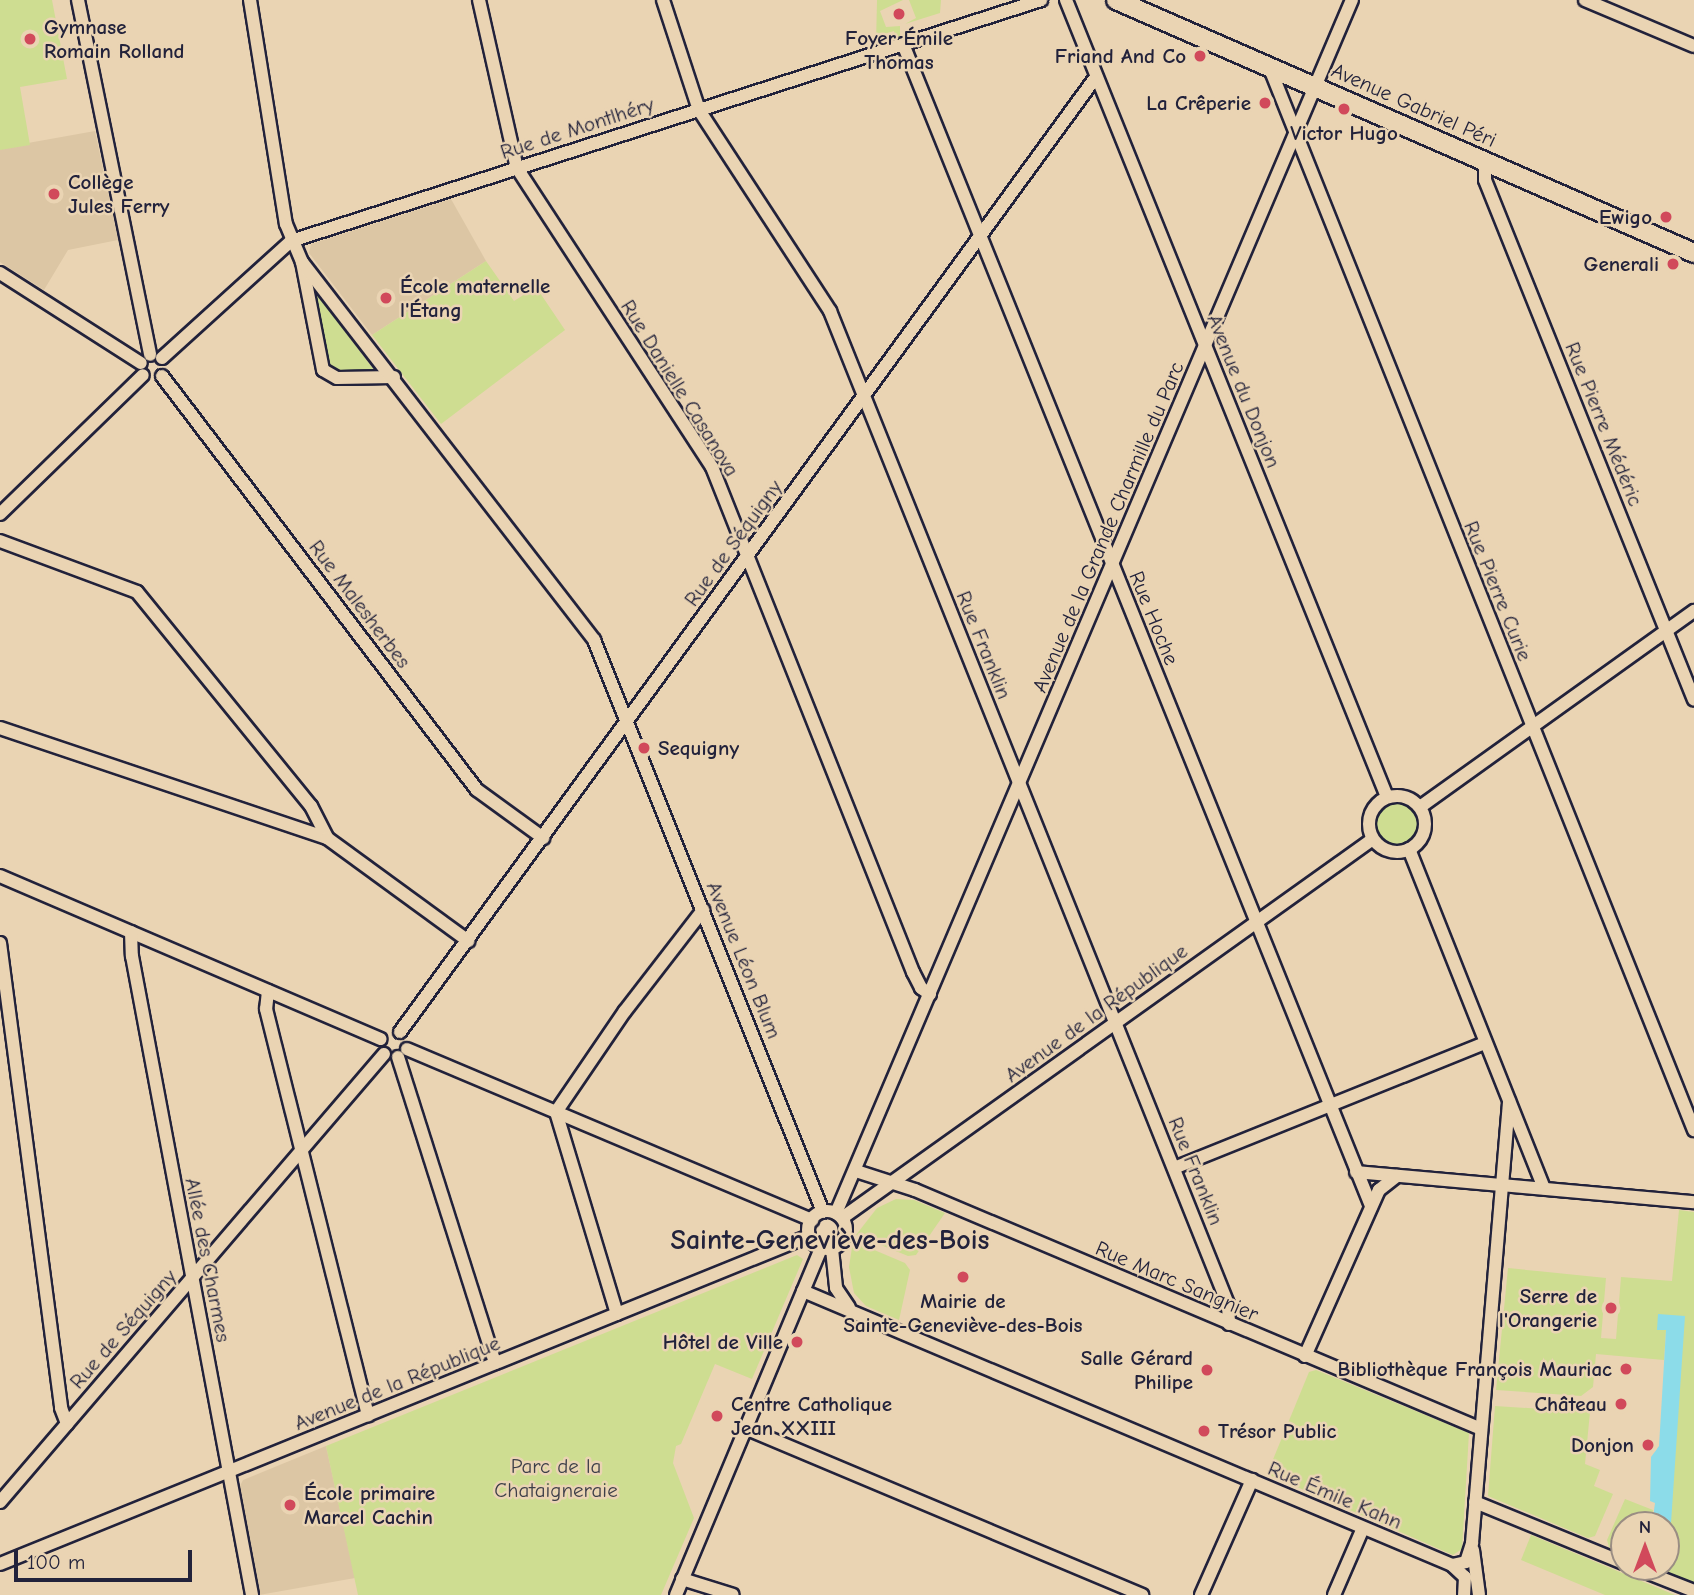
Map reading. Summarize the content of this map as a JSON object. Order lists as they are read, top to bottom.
{
  "streets": {
    "street": [
      "Avenue Gabriel Péri",
      "Rue de Montlhéry",
      "Rue Danielle Casanova",
      "Avenue du Donjon",
      "Rue Pierre Médéric",
      "Avenue de la Grande Charmille du Parc",
      "Rue de Séquigny",
      "Rue Pierre Curie",
      "Rue Malesherbes",
      "Rue Hoche",
      "Rue Franklin",
      "Avenue Léon Blum",
      "Avenue de la République",
      "Allée des Charmes",
      "Rue Marc Sangnier",
      "Rue Émile Kahn"
    ]
  },
  "crossings": [
    ["Avenue Gabriel Péri", "Rue Pierre Médéric"],
    ["Avenue Gabriel Péri", "Avenue de la Grande Charmille du Parc"],
    ["Avenue Gabriel Péri", "Rue Pierre Curie"],
    ["Rue de Montlhéry", "Rue Danielle Casanova"],
    ["Rue de Montlhéry", "Rue Hoche"],
    ["Rue de Montlhéry", "Rue Franklin"],
    ["Rue Danielle Casanova", "Avenue de la Grande Charmille du Parc"],
    ["Rue Danielle Casanova", "Rue de Séquigny"],
    ["Avenue du Donjon", "Avenue de la Grande Charmille du Parc"],
    ["Avenue du Donjon", "Rue de Séquigny"],
    ["Avenue du Donjon", "Avenue de la République"],
    ["Avenue de la Grande Charmille du Parc", "Rue Pierre Curie"],
    ["Avenue de la Grande Charmille du Parc", "Rue Hoche"],
    ["Avenue de la Grande Charmille du Parc", "Rue Franklin"],
    ["Avenue de la Grande Charmille du Parc", "Avenue Léon Blum"],
    ["Avenue de la Grande Charmille du Parc", "Avenue de la République"],
    ["Avenue de la Grande Charmille du Parc", "Rue Marc Sangnier"],
    ["Rue de Séquigny", "Rue Malesherbes"],
    ["Rue de Séquigny", "Rue Hoche"],
    ["Rue de Séquigny", "Rue Franklin"],
    ["Rue de Séquigny", "Avenue Léon Blum"],
    ["Rue de Séquigny", "Allée des Charmes"],
    ["Rue Hoche", "Avenue de la République"],
    ["Rue Franklin", "Avenue de la République"],
    ["Rue Franklin", "Rue Marc Sangnier"],
    ["Avenue Léon Blum", "Avenue de la République"],
    ["Avenue de la République", "Allée des Charmes"],
    ["Avenue de la République", "Rue Marc Sangnier"]
  ],
  "districts": ["Sainte-Geneviève-des-Bois"],
  "parks": ["Parc de la Chataigneraie"],
  "places": [
    "Foyer Émile Thomas",
    "Gymnase Romain Rolland",
    "Friand And Co",
    "La Crêperie",
    "Victor Hugo",
    "Collège Jules Ferry",
    "Ewigo",
    "Generali",
    "École maternelle l'Étang",
    "Sequigny",
    "Mairie de Sainte-Geneviève-des-Bois",
    "Serre de l'Orangerie",
    "Hôtel de Ville",
    "Bibliothèque François Mauriac",
    "Salle Gérard Philipe",
    "Château",
    "Centre Catholique Jean XXIII",
    "Trésor Public",
    "Donjon",
    "École primaire Marcel Cachin"
  ],
  "scale_bar": "100 m",
  "north": "top"
}
